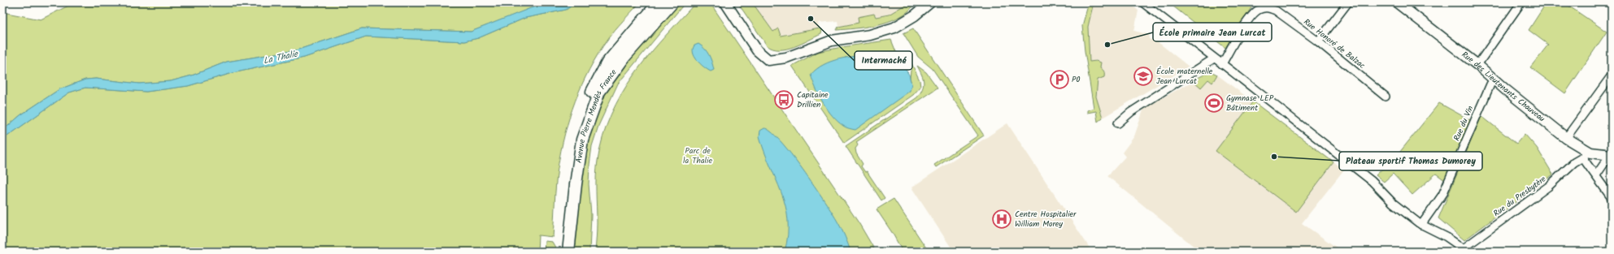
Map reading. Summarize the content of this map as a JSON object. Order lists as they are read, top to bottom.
{
  "streets": {
    "main road": ["Avenue Pierre Mendès France"],
    "street": [
      "Rue Honoré de Balzac",
      "Rue des Lieutenants Chauveau",
      "Rue du Vin",
      "Rue du Presbytère"
    ]
  },
  "crossings": [
    ["Rue des Lieutenants Chauveau", "Rue du Vin"],
    ["Rue des Lieutenants Chauveau", "Rue du Presbytère"]
  ],
  "water": ["La Thalie"],
  "parks": ["Parc de la Thalie"],
  "places": {
    "other": ["Intermaché", "École primaire Jean Lurcat", "Plateau sportif Thomas Dumorey"],
    "school or university": ["École maternelle Jean Lurcat"],
    "parking": ["P0"],
    "bus stop": ["Capitaine Drillien"],
    "sports": ["Gymnase LEP Bâtiment"],
    "hospital": ["Centre Hospitalier William Morey"]
  }
}
